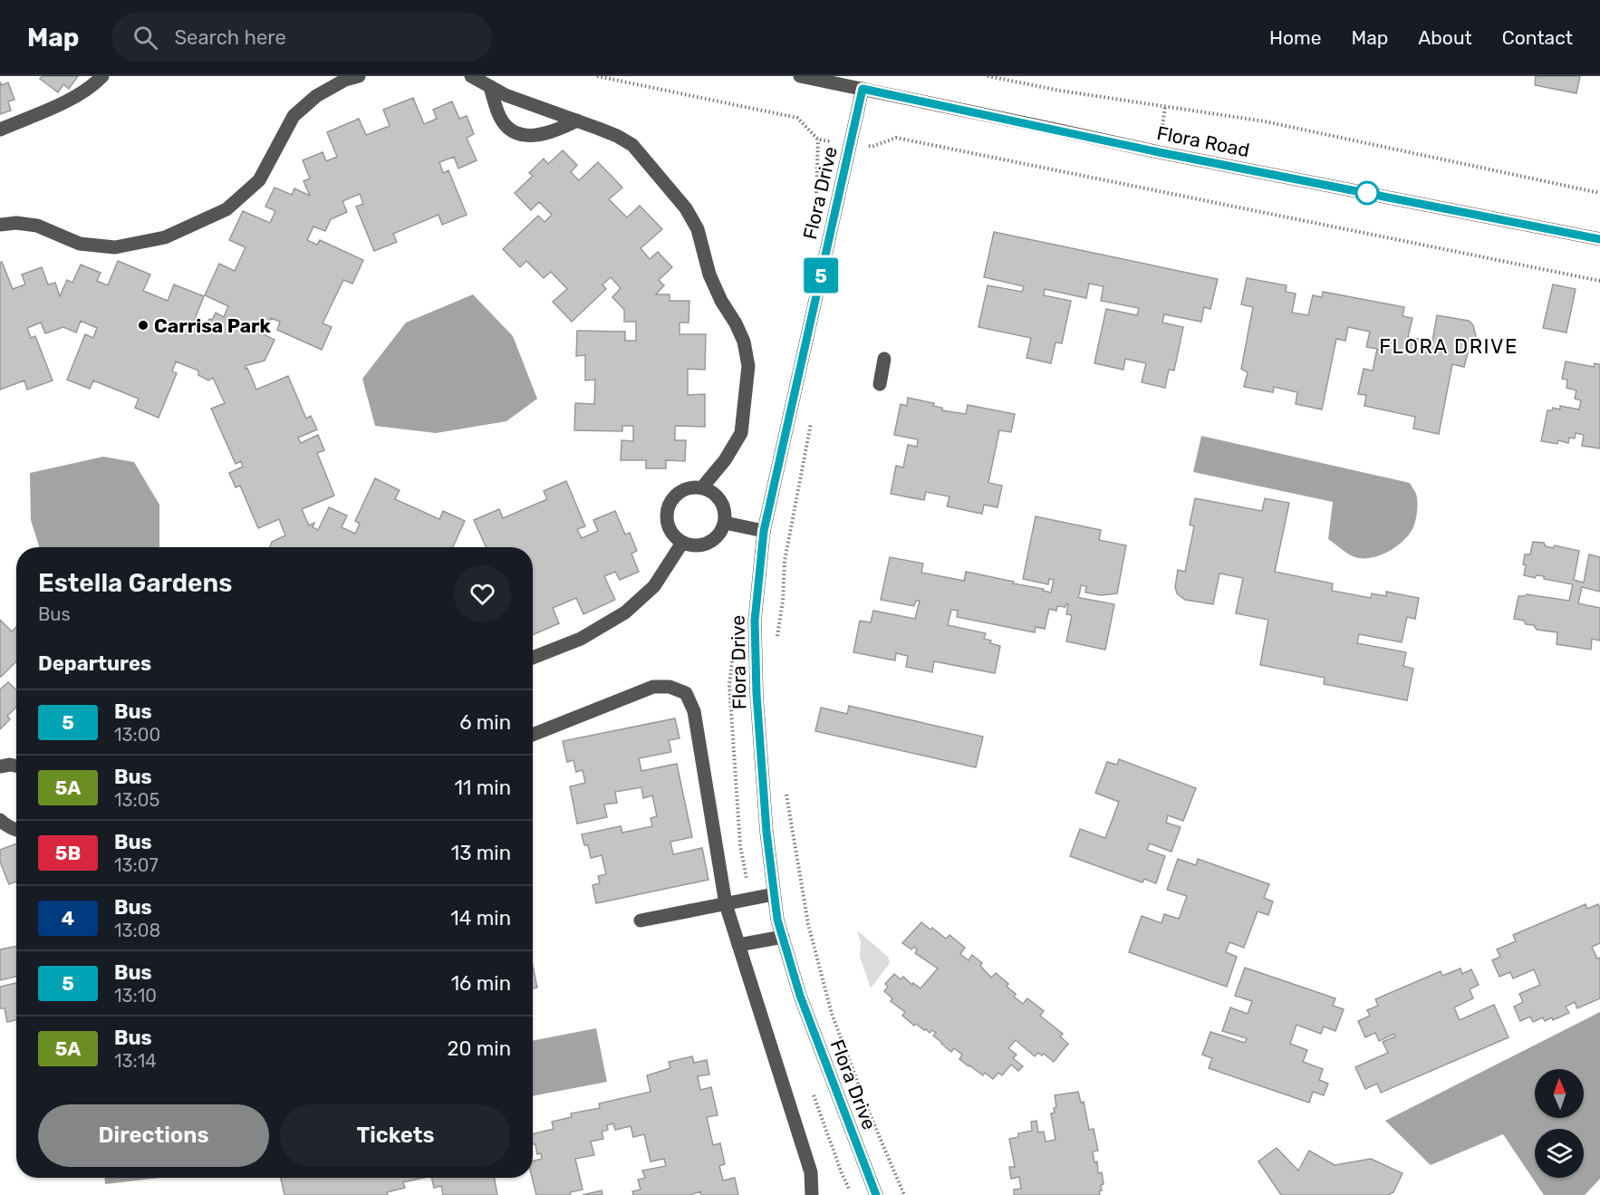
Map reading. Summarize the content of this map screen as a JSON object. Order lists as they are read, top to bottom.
{
  "streets": {
    "street": ["Flora Road", "Flora Drive"]
  },
  "crossings": [
    ["Flora Road", "Flora Drive"]
  ],
  "districts": ["FLORA DRIVE"],
  "places": ["Carrisa Park"],
  "lines": ["bus line 5"],
  "north": "top",
  "page": {
    "header": "Map",
    "search": "Search here",
    "nav": [
      "Home",
      "Map",
      "About",
      "Contact"
    ],
    "on_map": "5",
    "heading": [
      ["Estella Gardens", "Bus"],
      "Departures"
    ],
    "list": [
      {
        "mark": "5",
        "name": "Bus",
        "note": "13:00",
        "value": "6 min"
      },
      {
        "mark": "5A",
        "name": "Bus",
        "note": "13:05",
        "value": "11 min"
      },
      {
        "mark": "5B",
        "name": "Bus",
        "note": "13:07",
        "value": "13 min"
      },
      {
        "mark": "4",
        "name": "Bus",
        "note": "13:08",
        "value": "14 min"
      },
      {
        "mark": "5",
        "name": "Bus",
        "note": "13:10",
        "value": "16 min"
      },
      {
        "mark": "5A",
        "name": "Bus",
        "note": "13:14",
        "value": "20 min"
      }
    ],
    "buttons": ["Directions", "Tickets"]
  }
}
